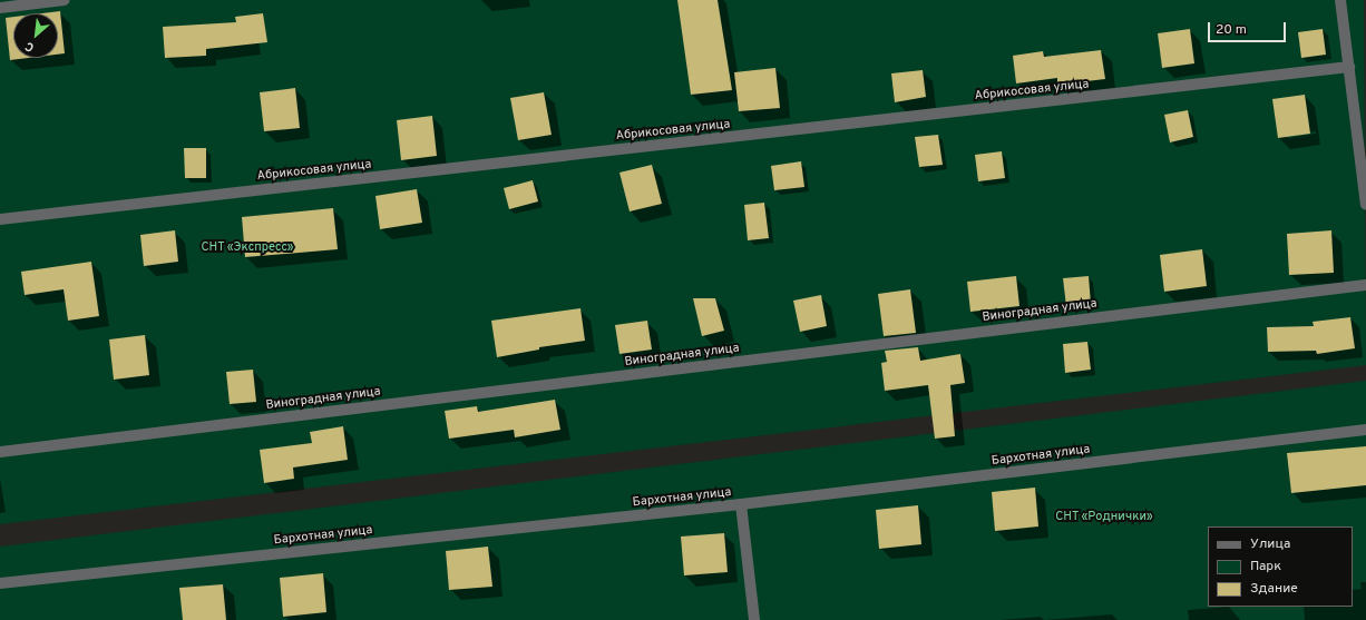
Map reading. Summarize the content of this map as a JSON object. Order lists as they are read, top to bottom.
{
  "streets": {
    "street": ["Абрикосовая улица", "Виноградная улица", "Бархотная улица"]
  },
  "parks": ["СНТ «Экспресс»", "СНТ «Роднички»"],
  "legend": ["Улица", "Парк", "Здание"],
  "scale_bar": "20 m",
  "north": "bottom left"
}
